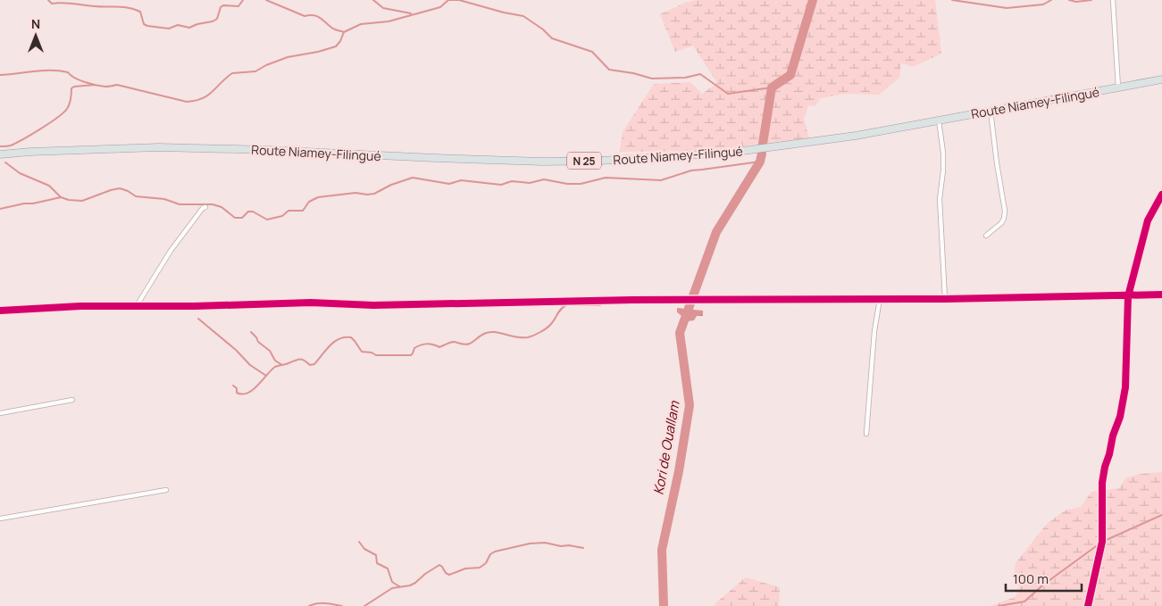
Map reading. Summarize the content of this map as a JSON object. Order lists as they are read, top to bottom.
{
  "streets": {
    "main road": ["Route Niamey-Filingué", "N 25"]
  },
  "water": ["Kori de Ouallam"],
  "scale_bar": "100 m",
  "north": "top"
}
